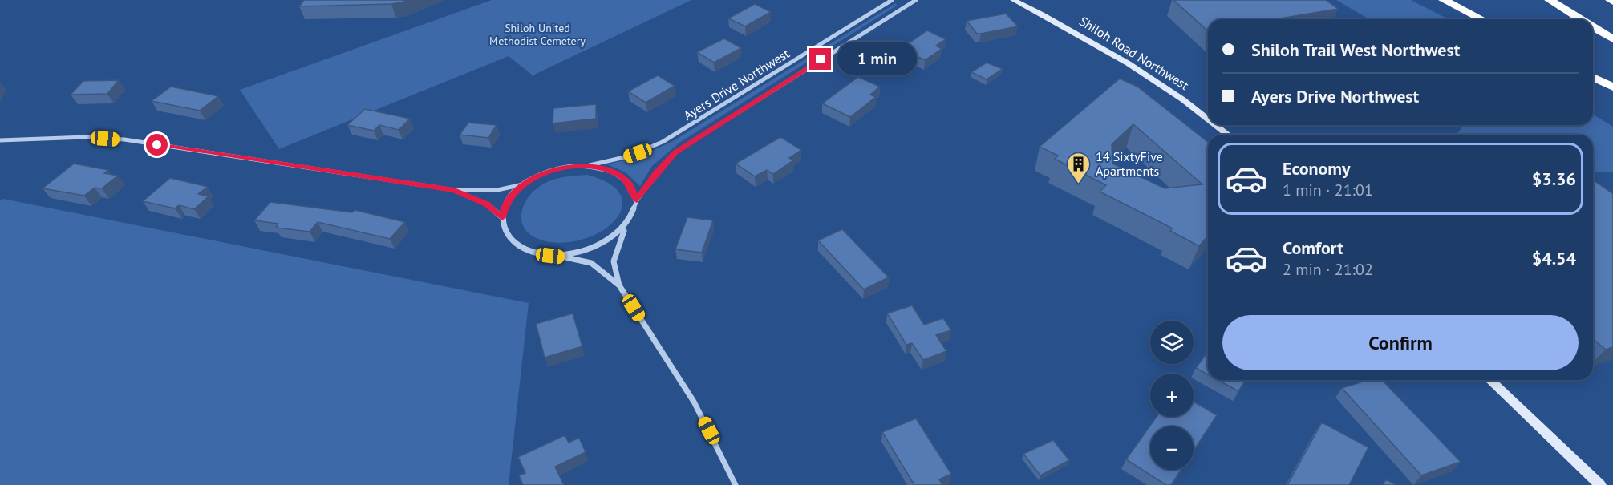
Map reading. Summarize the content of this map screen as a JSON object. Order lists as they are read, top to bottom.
{
  "streets": {
    "street": ["Shiloh Road Northwest", "Ayers Drive Northwest"]
  },
  "parks": ["Shiloh United Methodist Cemetery"],
  "places": {
    "building": ["14 SixtyFive Apartments"]
  },
  "page": {
    "banner": ["Shiloh Trail West Northwest", "Ayers Drive Northwest"],
    "bubble": "1 min",
    "list": [
      {
        "name": "Economy",
        "note": "1 min · 21:01",
        "value": "$3.36"
      },
      {
        "name": "Comfort",
        "note": "2 min · 21:02",
        "value": "$4.54"
      }
    ],
    "buttons": "Confirm",
    "map_buttons": ["+", "−"]
  }
}
